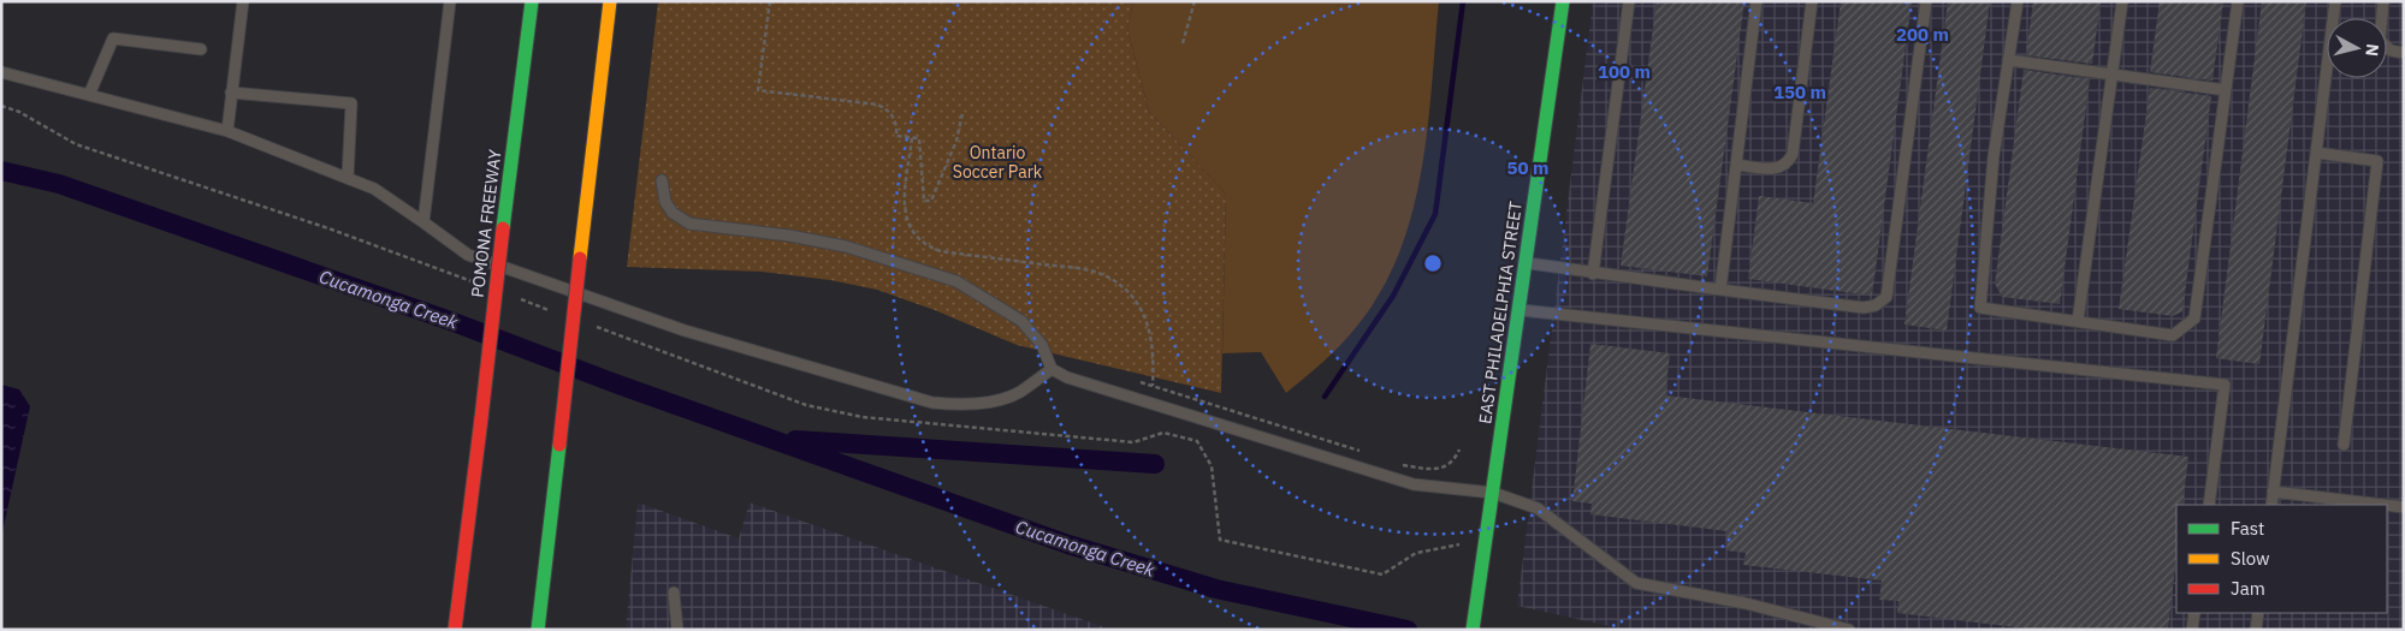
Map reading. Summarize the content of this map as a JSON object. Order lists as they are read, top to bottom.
{
  "streets": {
    "main road": ["POMONA FREEWAY", "EAST PHILADELPHIA STREET"]
  },
  "water": ["Cucamonga Creek"],
  "parks": ["Ontario Soccer Park"],
  "legend": ["Fast", "Slow", "Jam"],
  "north": "right",
  "rings": [
    "200 m",
    "100 m",
    "150 m",
    "50 m"
  ]
}
